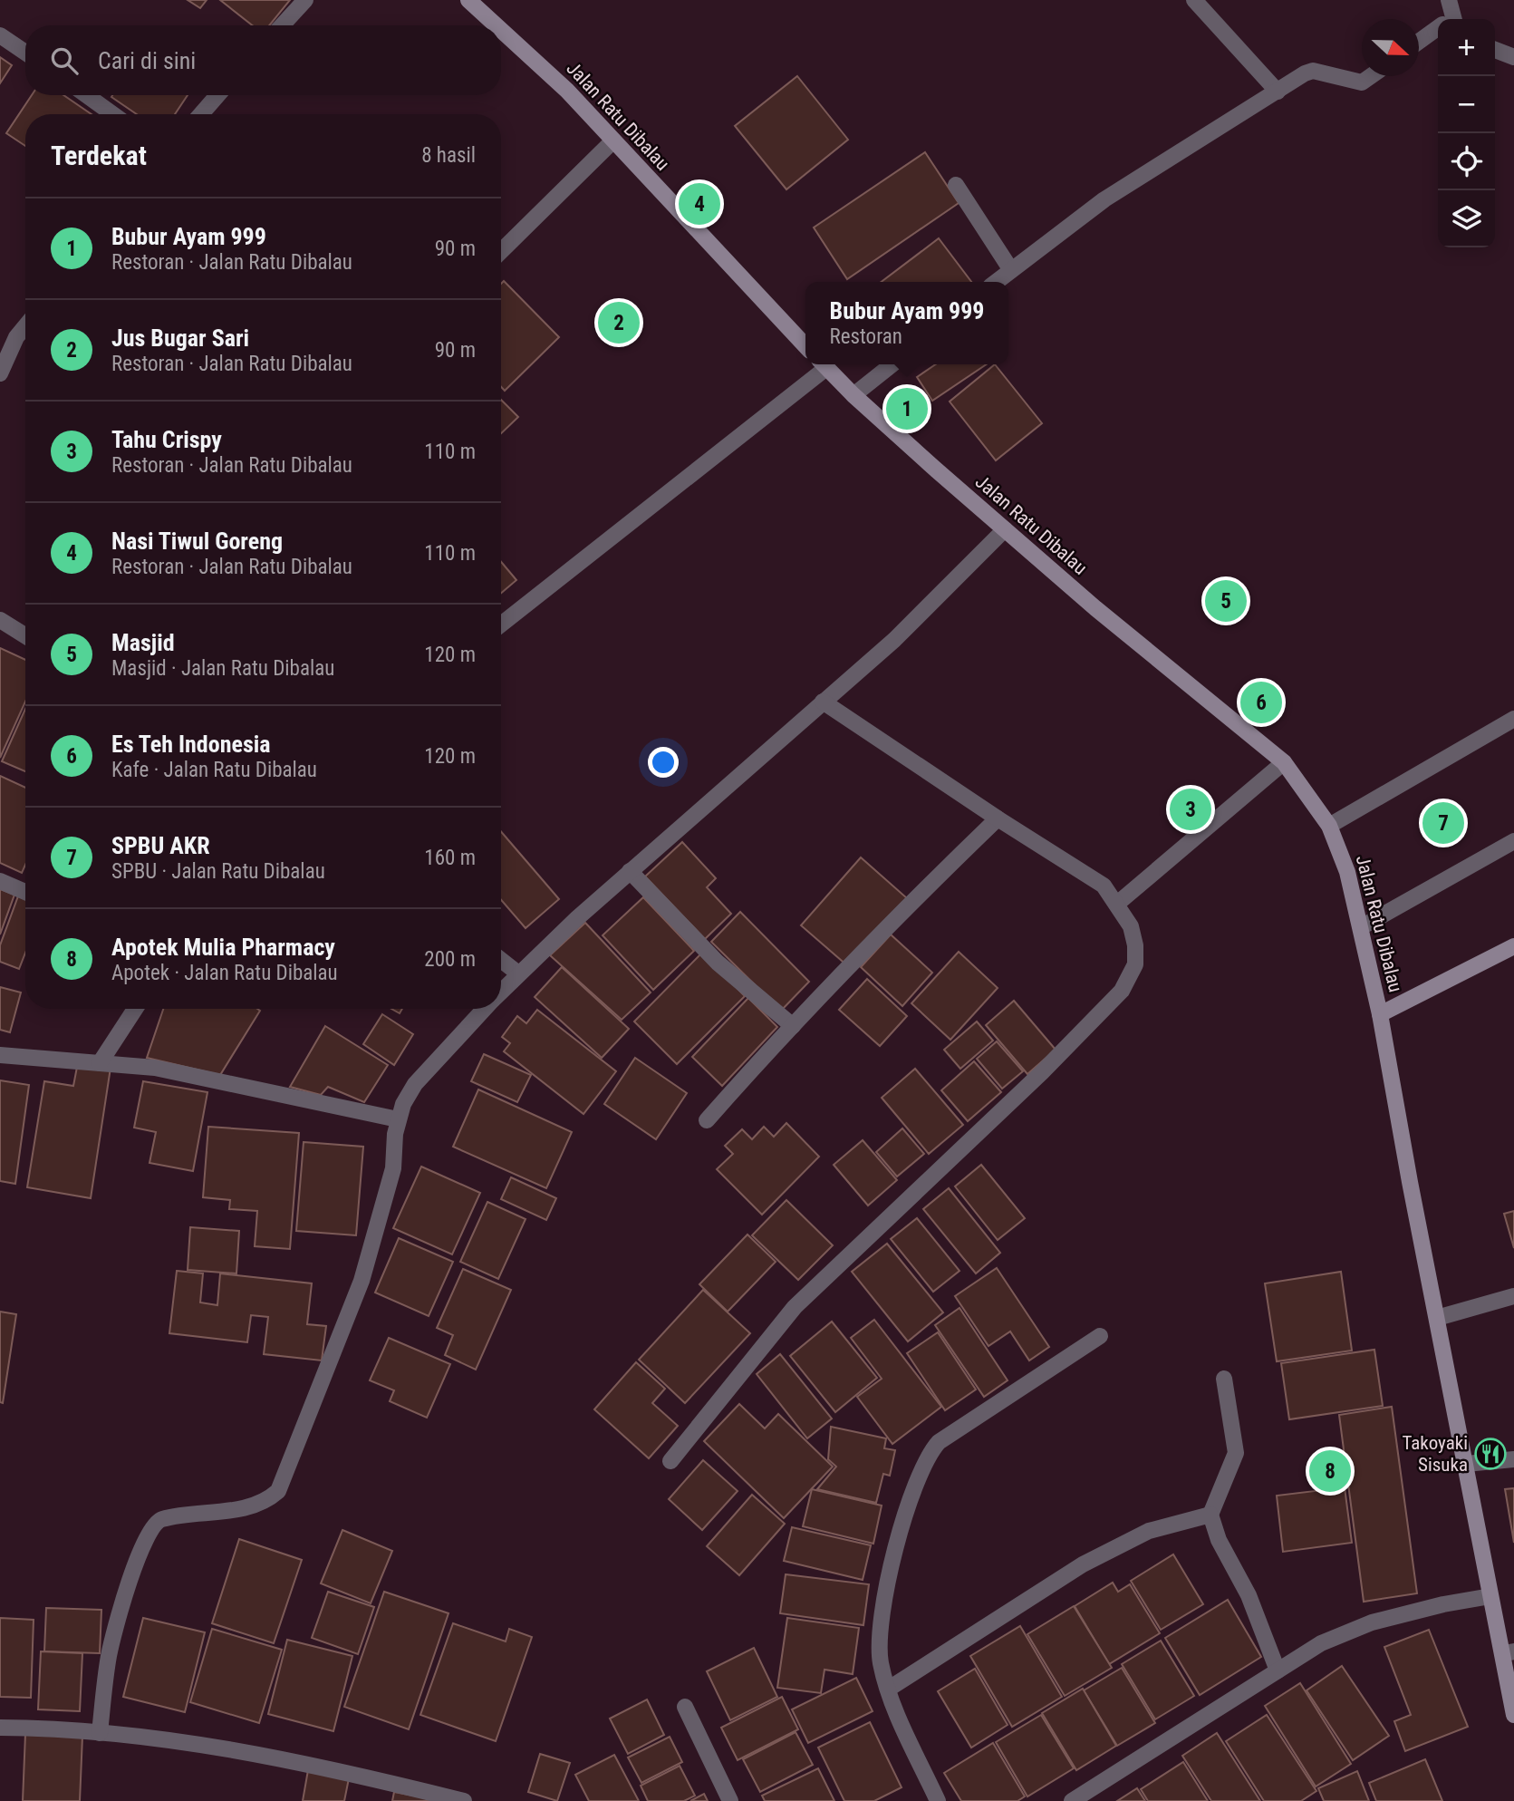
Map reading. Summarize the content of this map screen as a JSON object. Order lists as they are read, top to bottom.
{
  "streets": {
    "main road": ["Jalan Ratu Dibalau"]
  },
  "places": {
    "restaurant": ["Takoyaki Sisuka"]
  },
  "north": "right",
  "page": {
    "map_buttons": ["+", "−"],
    "search": "Cari di sini",
    "heading": ["Terdekat", "8 hasil"],
    "pins": [
      "4",
      "2",
      "1",
      "5",
      "6",
      "3",
      "7",
      "8"
    ],
    "list": [
      {
        "mark": "1",
        "name": "Bubur Ayam 999",
        "note": "Restoran · Jalan Ratu Dibalau",
        "value": "90 m"
      },
      {
        "mark": "2",
        "name": "Jus Bugar Sari",
        "note": "Restoran · Jalan Ratu Dibalau",
        "value": "90 m"
      },
      {
        "mark": "3",
        "name": "Tahu Crispy",
        "note": "Restoran · Jalan Ratu Dibalau",
        "value": "110 m"
      },
      {
        "mark": "4",
        "name": "Nasi Tiwul Goreng",
        "note": "Restoran · Jalan Ratu Dibalau",
        "value": "110 m"
      },
      {
        "mark": "5",
        "name": "Masjid",
        "note": "Masjid · Jalan Ratu Dibalau",
        "value": "120 m"
      },
      {
        "mark": "6",
        "name": "Es Teh Indonesia",
        "note": "Kafe · Jalan Ratu Dibalau",
        "value": "120 m"
      },
      {
        "mark": "7",
        "name": "SPBU AKR",
        "note": "SPBU · Jalan Ratu Dibalau",
        "value": "160 m"
      },
      {
        "mark": "8",
        "name": "Apotek Mulia Pharmacy",
        "note": "Apotek · Jalan Ratu Dibalau",
        "value": "200 m"
      }
    ],
    "popup": ["Bubur Ayam 999", "Restoran"]
  }
}
